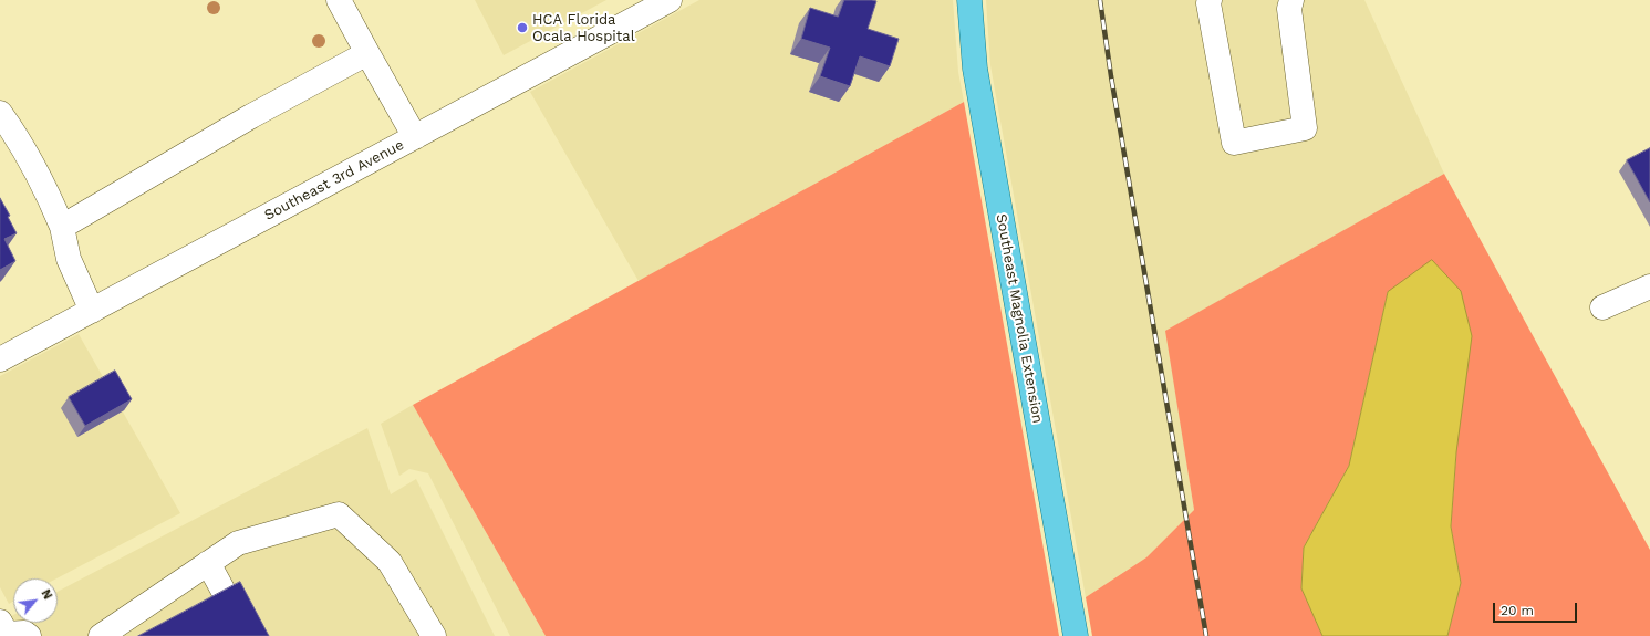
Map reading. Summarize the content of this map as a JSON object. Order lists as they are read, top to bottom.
{
  "streets": {
    "main road": ["Southeast Magnolia Extension"],
    "street": ["Southeast 3rd Avenue"]
  },
  "places": ["HCA Florida Ocala Hospital"],
  "scale_bar": "20 m",
  "north": "top right"
}
